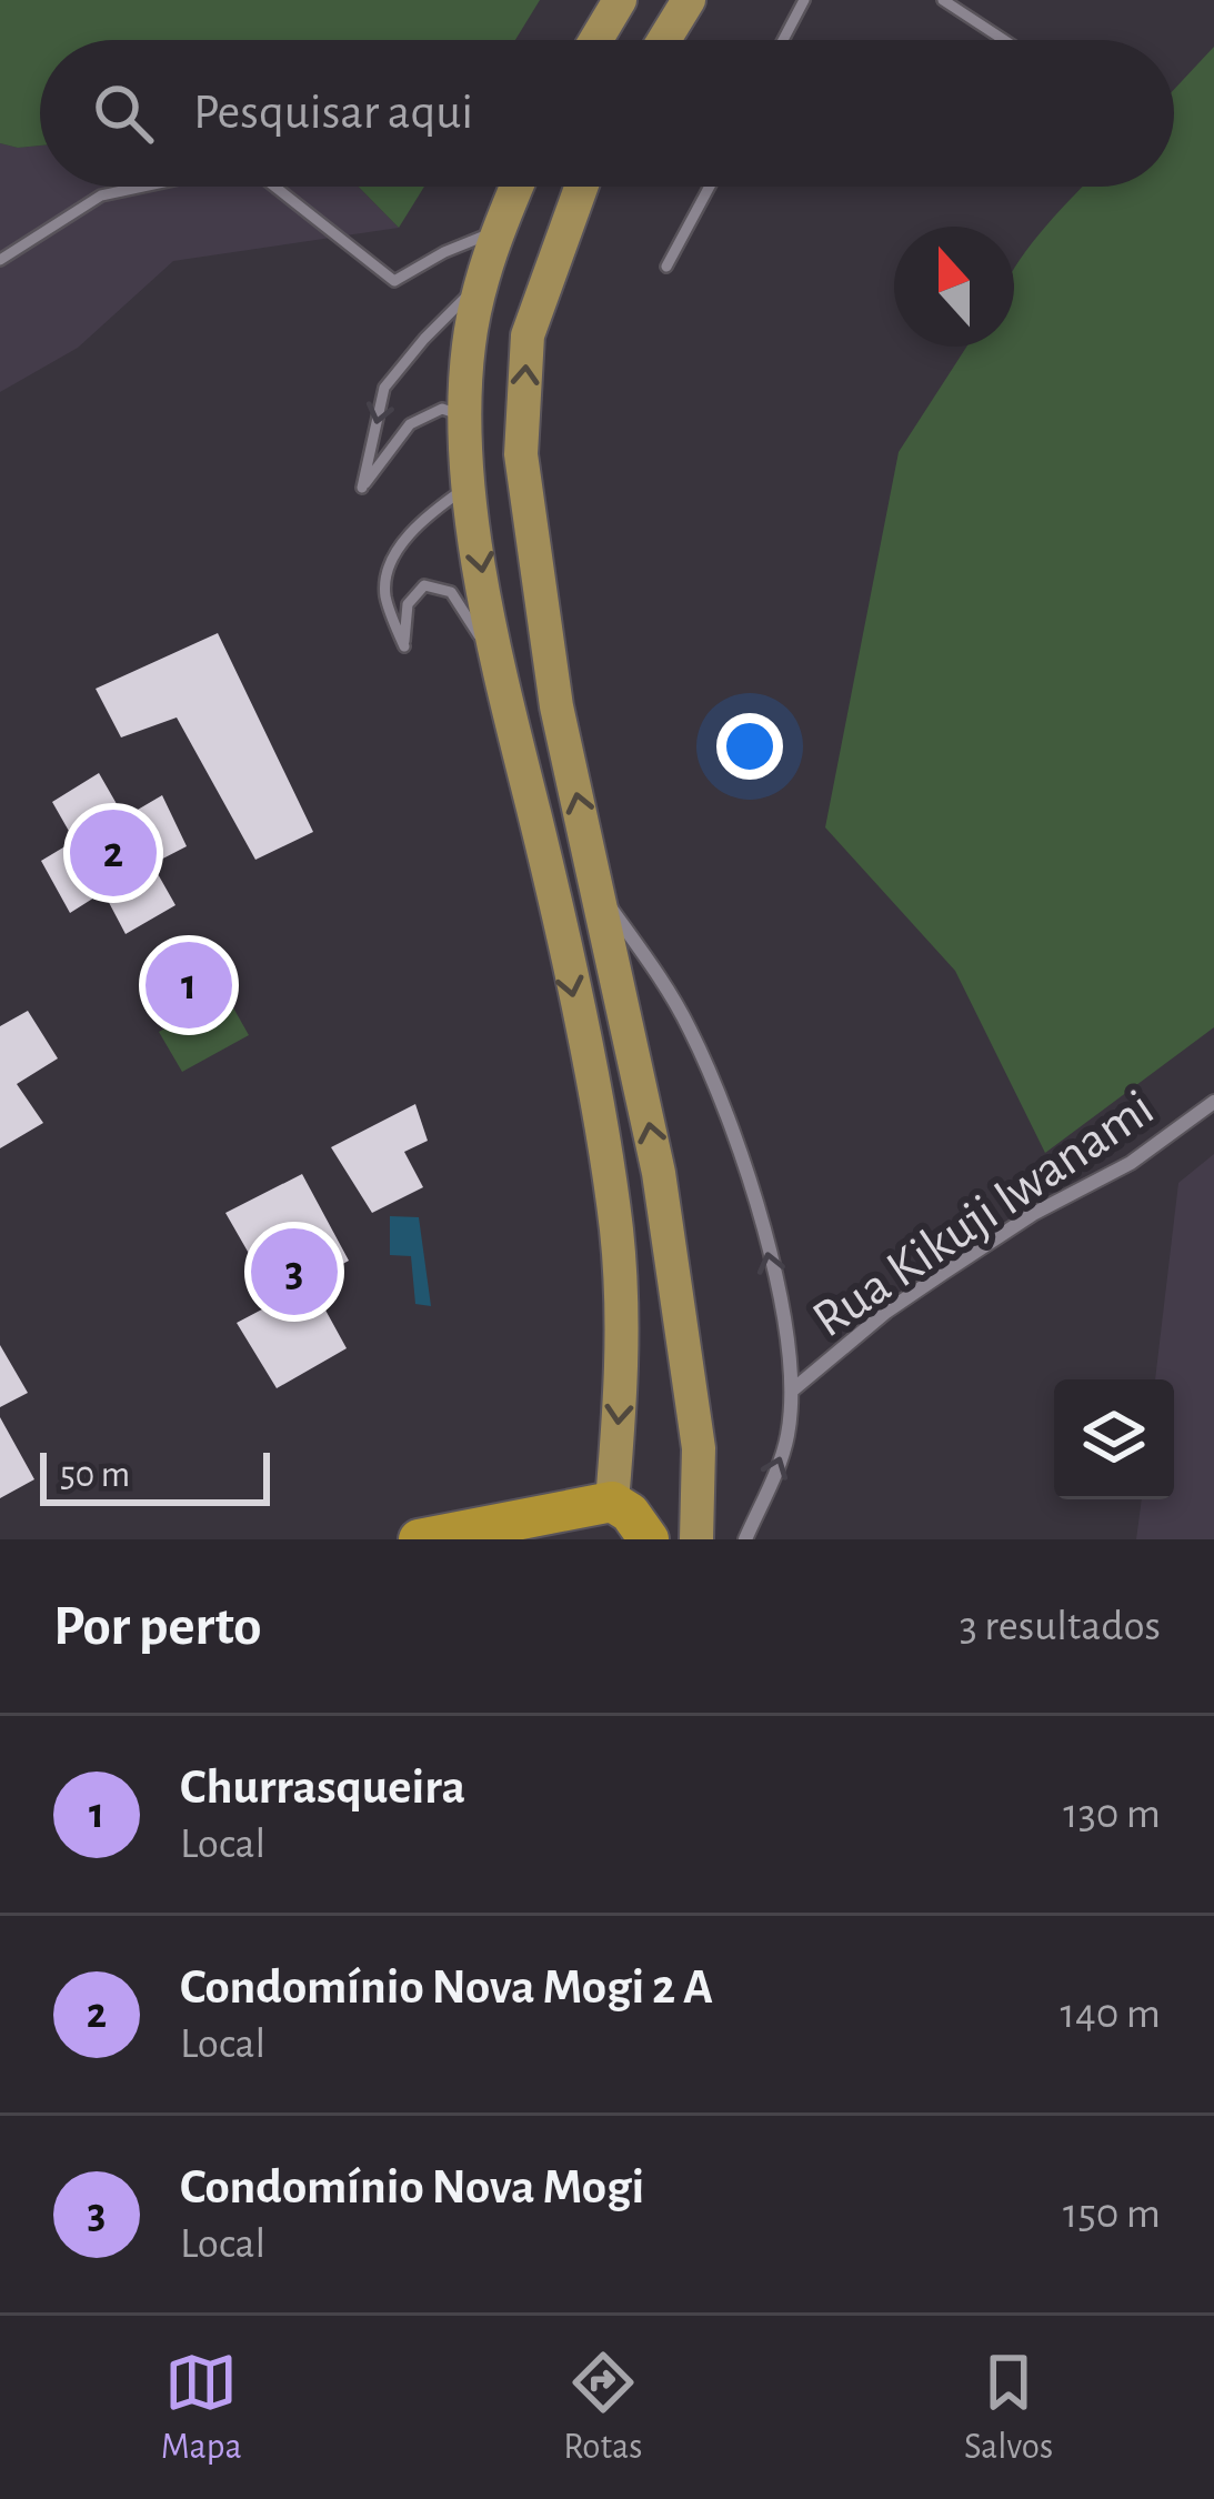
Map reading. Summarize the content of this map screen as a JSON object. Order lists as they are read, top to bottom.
{
  "streets": {
    "street": ["Rua Kikuji Iwanami"]
  },
  "scale_bar": "50 m",
  "north": "top",
  "page": {
    "search": "Pesquisar aqui",
    "pins": ["2", "1", "3"],
    "scale": "50 m",
    "heading": ["Por perto", "3 resultados"],
    "list": [
      {
        "mark": "1",
        "name": "Churrasqueira",
        "note": "Local",
        "value": "130 m"
      },
      {
        "mark": "2",
        "name": "Condomínio Nova Mogi 2 A",
        "note": "Local",
        "value": "140 m"
      },
      {
        "mark": "3",
        "name": "Condomínio Nova Mogi",
        "note": "Local",
        "value": "150 m"
      }
    ],
    "nav": ["Mapa", "Rotas", "Salvos"]
  }
}
